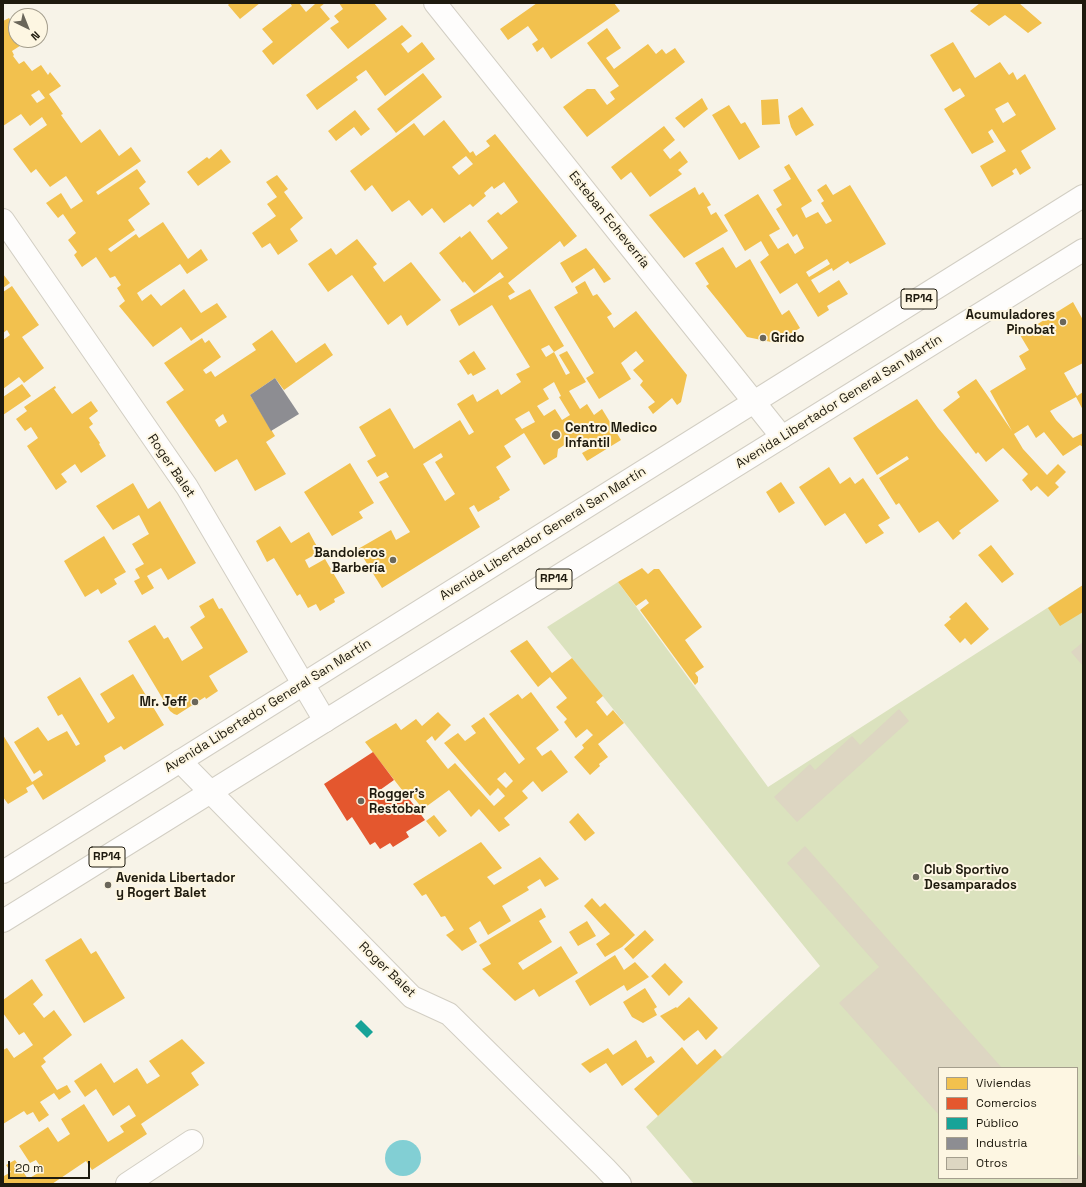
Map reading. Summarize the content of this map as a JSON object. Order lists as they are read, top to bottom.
{
  "streets": {
    "main road": [
      "Esteban Echeverría",
      "RP14",
      "Avenida Libertador General San Martín",
      "Roger Balet"
    ]
  },
  "crossings": [
    ["Esteban Echeverría", "Avenida Libertador General San Martín"],
    ["Avenida Libertador General San Martín", "Roger Balet"]
  ],
  "places": [
    "Acumuladores Pinobat",
    "Grido",
    "Centro Medico Infantil",
    "Bandoleros Barbería",
    "Mr. Jeff",
    "Rogger's Restobar",
    "Club Sportivo Desamparados",
    "Avenida Libertador y Rogert Balet"
  ],
  "legend": [
    "Viviendas",
    "Comercios",
    "Público",
    "Industria",
    "Otros"
  ],
  "scale_bar": "20 m",
  "north": "bottom right"
}
